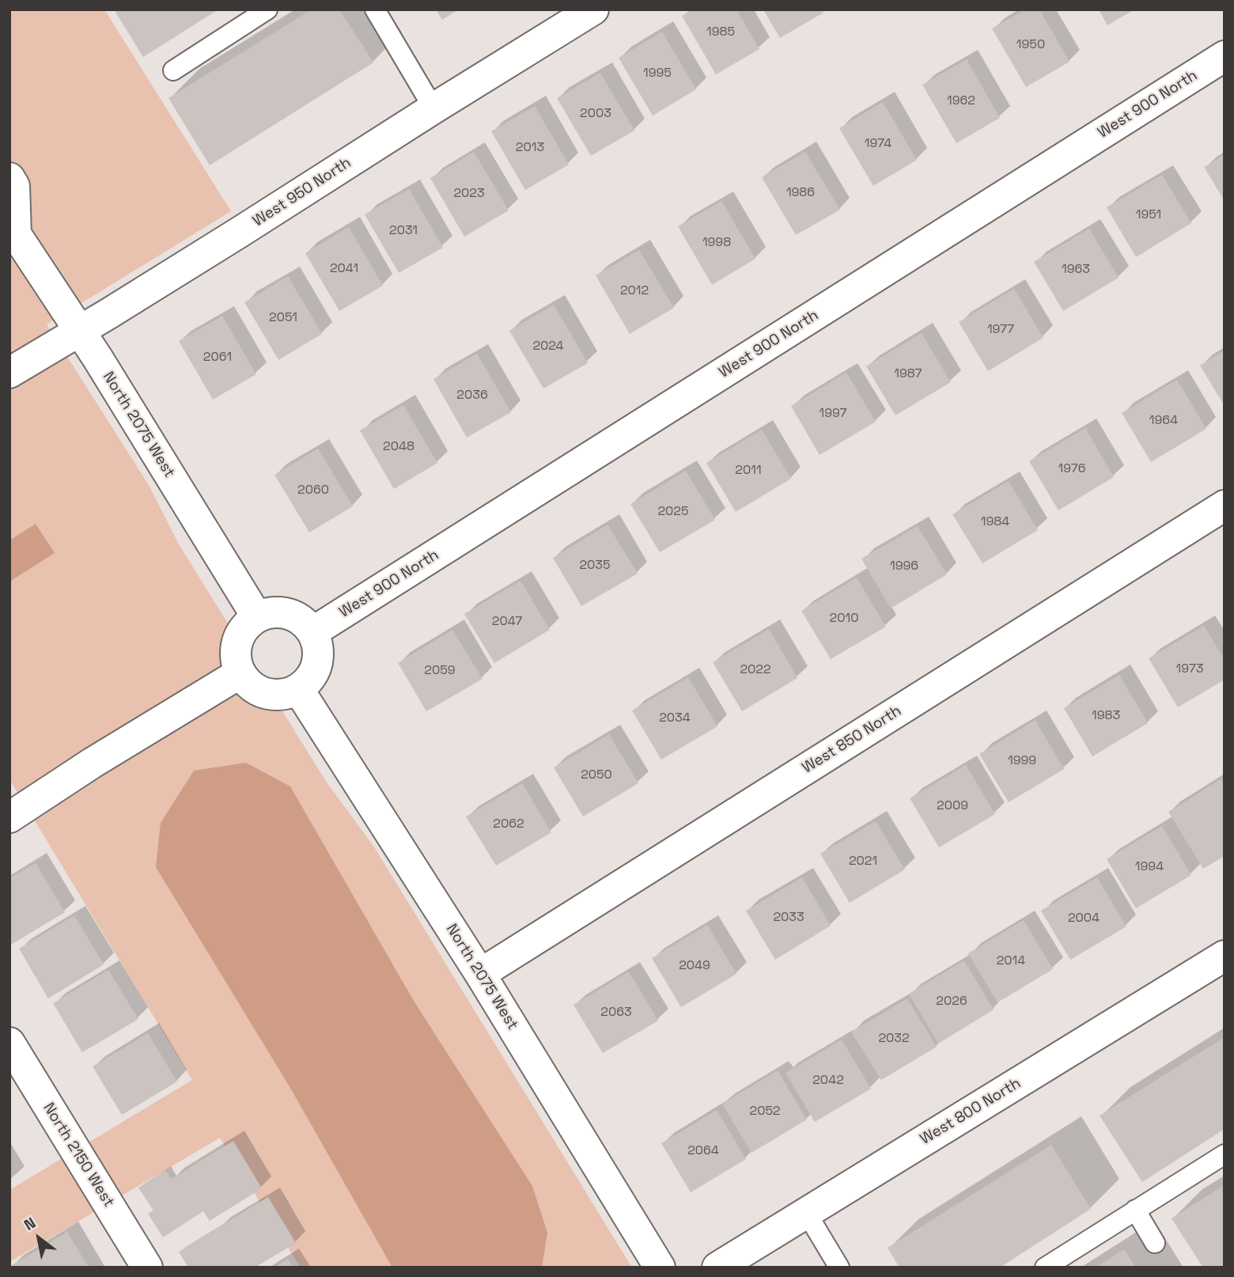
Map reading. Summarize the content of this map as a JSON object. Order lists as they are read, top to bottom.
{
  "streets": {
    "street": [
      "West 900 North",
      "West 950 North",
      "North 2075 West",
      "West 850 North",
      "West 800 North",
      "North 2150 West"
    ]
  },
  "crossings": [
    ["West 900 North", "North 2075 West"],
    ["West 950 North", "North 2075 West"],
    ["North 2075 West", "West 850 North"]
  ],
  "house_numbers": [
    "1985",
    "1950",
    "1995",
    "1962",
    "2003",
    "1974",
    "2013",
    "1986",
    "2023",
    "1951",
    "2031",
    "1998",
    "2041",
    "1963",
    "2012",
    "2051",
    "1977",
    "2024",
    "2061",
    "1987",
    "2036",
    "1997",
    "1964",
    "2048",
    "1976",
    "2011",
    "2060",
    "2025",
    "1984",
    "2035",
    "1996",
    "2010",
    "2047",
    "1973",
    "2022",
    "2059",
    "1983",
    "2034",
    "1999",
    "2050",
    "2009",
    "2062",
    "2021",
    "1994",
    "2033",
    "2004",
    "2014",
    "2049",
    "2026",
    "2063",
    "2032",
    "2042",
    "2052",
    "2064"
  ],
  "north": "top left"
}
